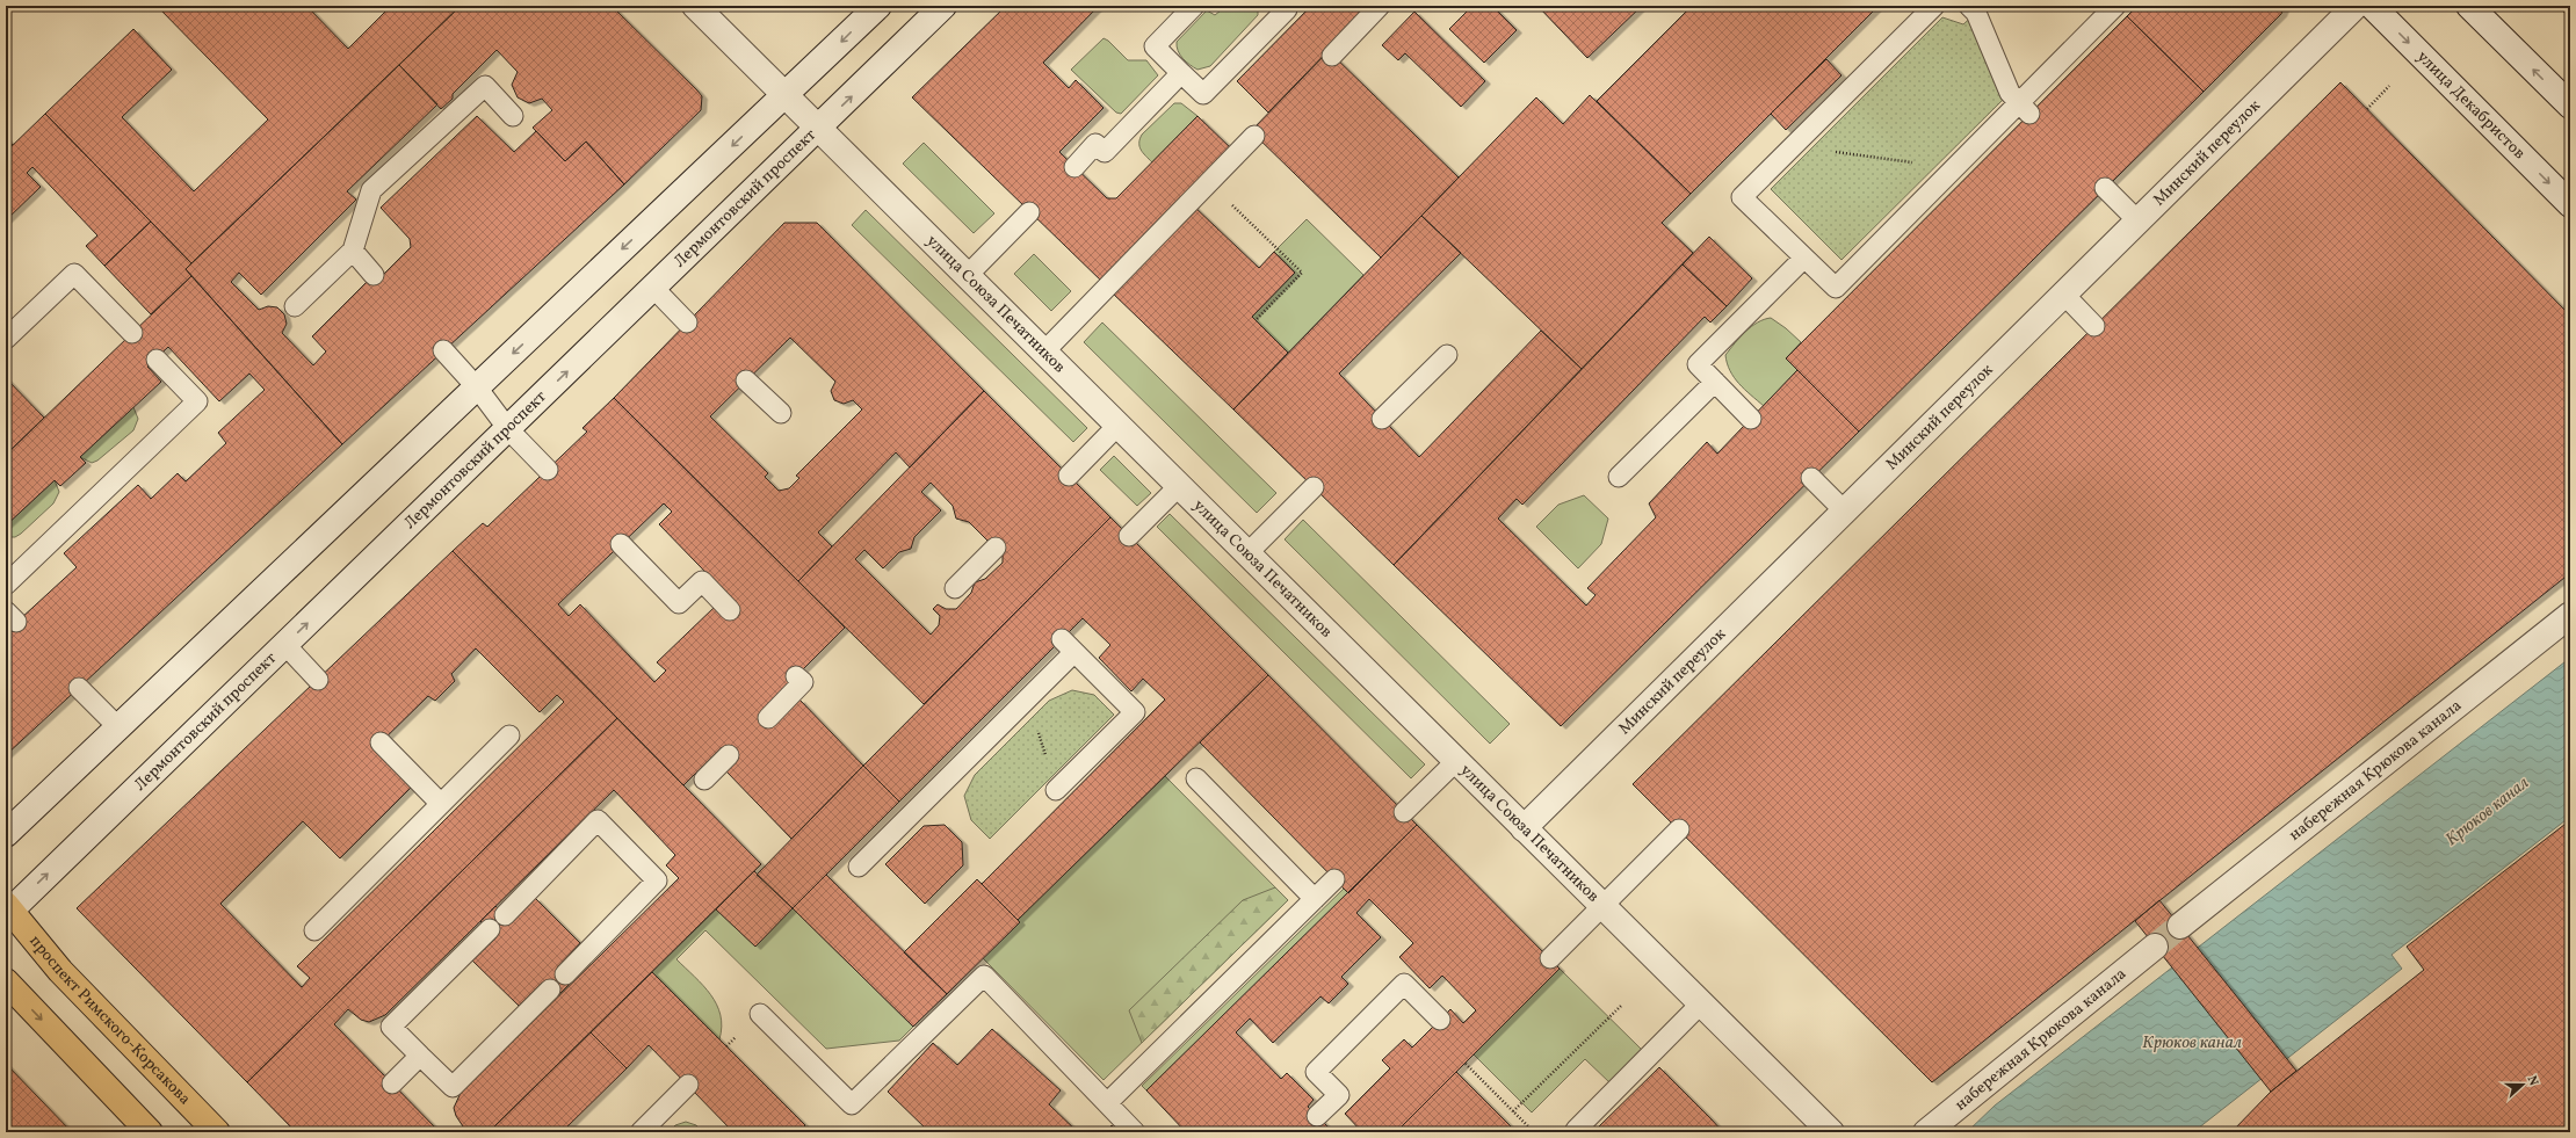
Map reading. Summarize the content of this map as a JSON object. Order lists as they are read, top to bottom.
{
  "streets": {
    "main road": ["проспект Римского-Корсакова"],
    "street": [
      "улица Декабристов",
      "Минский переулок",
      "Лермонтовский проспект",
      "улица Союза Печатников",
      "набережная Крюкова канала"
    ]
  },
  "crossings": [
    ["Минский переулок", "улица Союза Печатников"],
    ["Лермонтовский проспект", "улица Союза Печатников"],
    ["Лермонтовский проспект", "проспект Римского-Корсакова"]
  ],
  "water": ["Крюков канал"],
  "north": "right"
}
